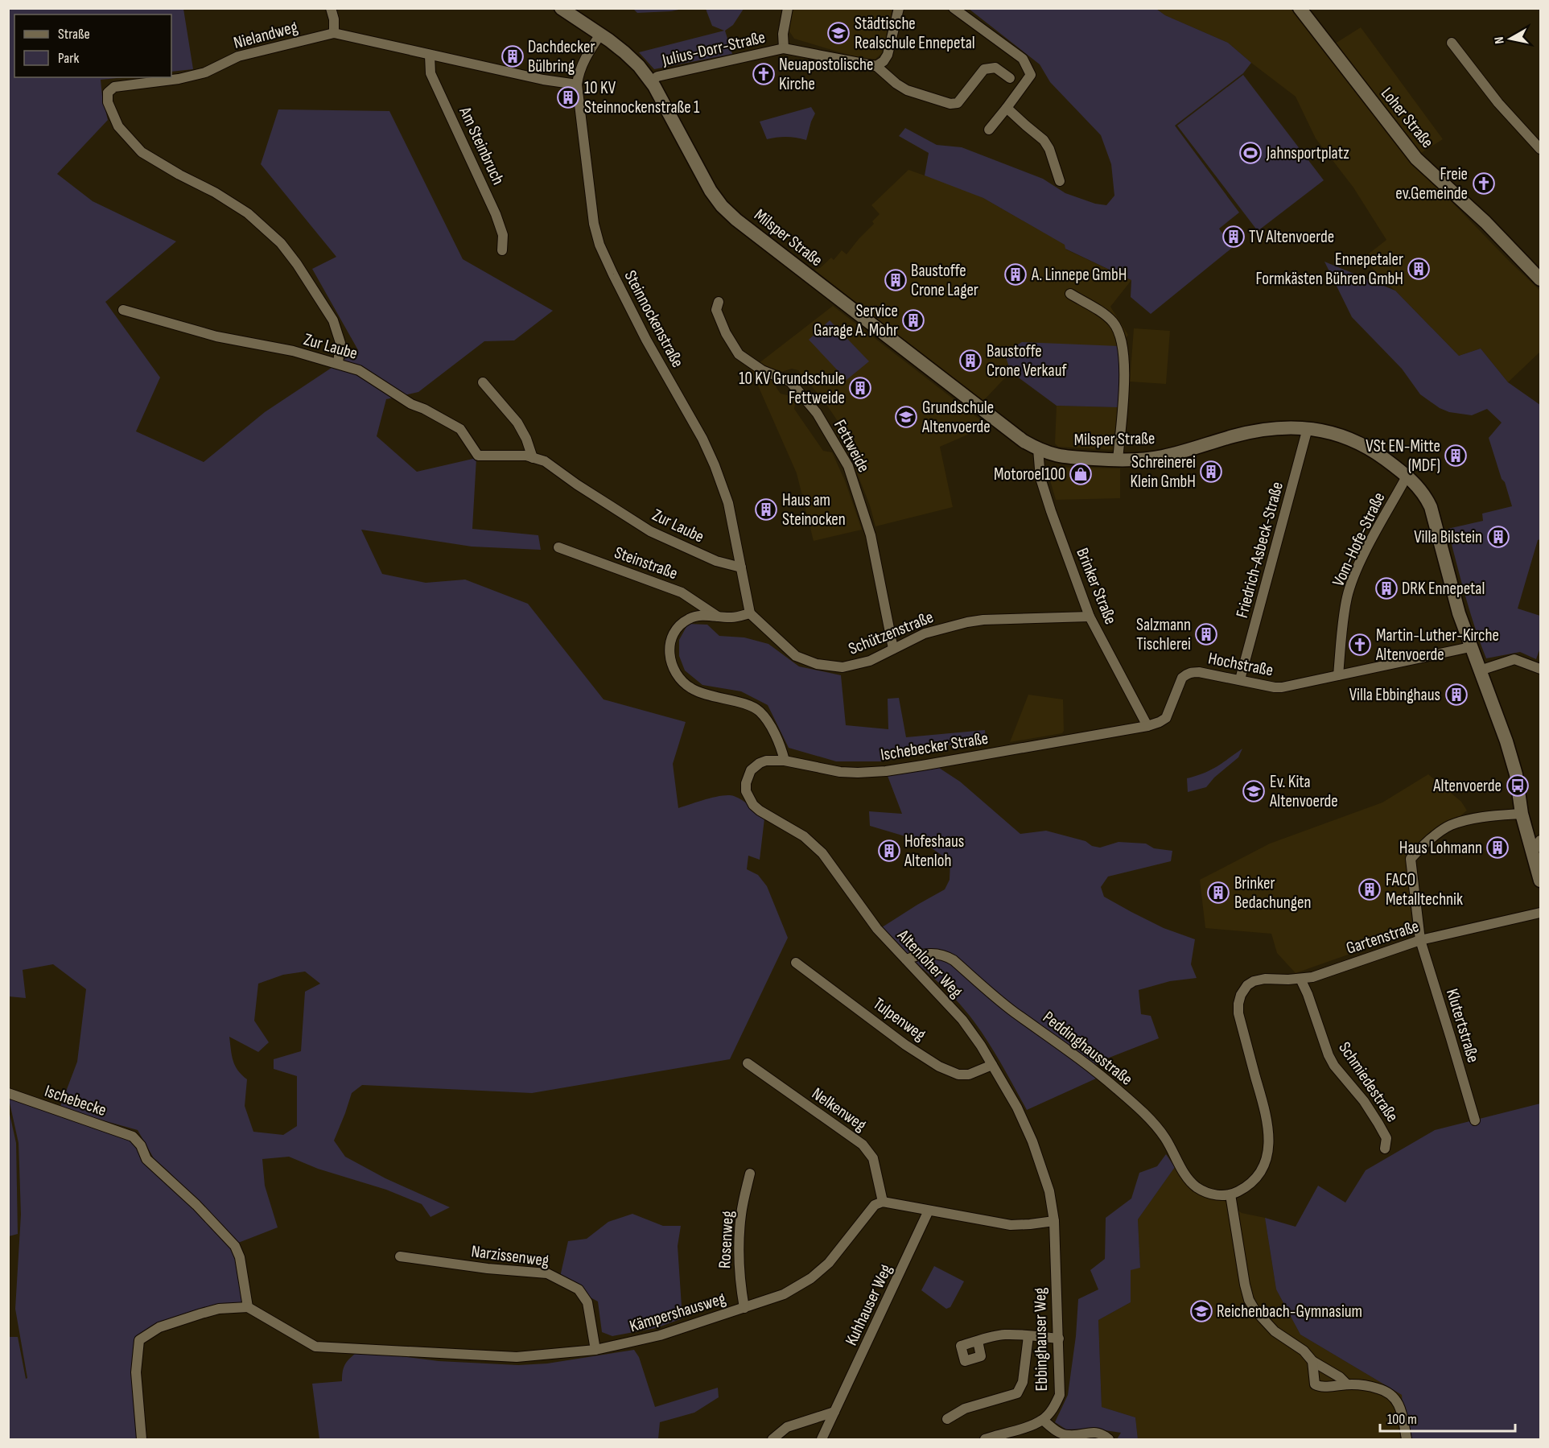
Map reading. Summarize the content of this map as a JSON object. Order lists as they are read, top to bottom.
{
  "streets": {
    "street": [
      "Nielandweg",
      "Julius-Dorr-Straße",
      "Loher Straße",
      "Am Steinbruch",
      "Milsper Straße",
      "Steinnockenstraße",
      "Zur Laube",
      "Fettweide",
      "Vom-Hofe-Straße",
      "Friedrich-Asbeck-Straße",
      "Steinstraße",
      "Brinker Straße",
      "Schützenstraße",
      "Hochstraße",
      "Ischebecker Straße",
      "Gartenstraße",
      "Altenloher Weg",
      "Tulpenweg",
      "Klutertstraße",
      "Peddinghausstraße",
      "Schmiedestraße",
      "Ischebecke",
      "Nelkenweg",
      "Rosenweg",
      "Narzissenweg",
      "Kuhhauser Weg",
      "Kämpershausweg",
      "Ebbinghauser Weg"
    ]
  },
  "crossings": [
    ["Nielandweg", "Am Steinbruch"],
    ["Nielandweg", "Steinnockenstraße"],
    ["Nielandweg", "Zur Laube"],
    ["Julius-Dorr-Straße", "Milsper Straße"],
    ["Milsper Straße", "Steinnockenstraße"],
    ["Milsper Straße", "Vom-Hofe-Straße"],
    ["Milsper Straße", "Friedrich-Asbeck-Straße"],
    ["Milsper Straße", "Brinker Straße"],
    ["Milsper Straße", "Hochstraße"],
    ["Milsper Straße", "Klutertstraße"],
    ["Steinnockenstraße", "Zur Laube"],
    ["Steinnockenstraße", "Schützenstraße"],
    ["Fettweide", "Schützenstraße"],
    ["Vom-Hofe-Straße", "Hochstraße"],
    ["Friedrich-Asbeck-Straße", "Hochstraße"],
    ["Brinker Straße", "Schützenstraße"],
    ["Brinker Straße", "Hochstraße"],
    ["Brinker Straße", "Ischebecker Straße"],
    ["Hochstraße", "Ischebecker Straße"],
    ["Ischebecker Straße", "Altenloher Weg"],
    ["Gartenstraße", "Klutertstraße"],
    ["Gartenstraße", "Peddinghausstraße"],
    ["Gartenstraße", "Schmiedestraße"],
    ["Altenloher Weg", "Tulpenweg"],
    ["Altenloher Weg", "Peddinghausstraße"],
    ["Altenloher Weg", "Ebbinghauser Weg"],
    ["Ischebecke", "Kämpershausweg"],
    ["Nelkenweg", "Kämpershausweg"],
    ["Rosenweg", "Kämpershausweg"],
    ["Narzissenweg", "Kämpershausweg"]
  ],
  "places": {
    "school or university": [
      "Städtische Realschule Ennepetal",
      "Grundschule Altenvoerde",
      "Ev. Kita Altenvoerde",
      "Reichenbach-Gymnasium"
    ],
    "building": [
      "Dachdecker Bülbring",
      "10 KV Steinnockenstraße 1",
      "TV Altenvoerde",
      "Ennepetaler Formkästen Bühren GmbH",
      "A. Linnepe GmbH",
      "Baustoffe Crone Lager",
      "Service Garage A. Mohr",
      "Baustoffe Crone Verkauf",
      "10 KV Grundschule Fettweide",
      "VSt EN-Mitte (MDF)",
      "Schreinerei Klein GmbH",
      "Haus am Steinocken",
      "Villa Bilstein",
      "DRK Ennepetal",
      "Salzmann Tischlerei",
      "Villa Ebbinghaus",
      "Haus Lohmann",
      "Hofeshaus Altenloh",
      "FACO Metalltechnik",
      "Brinker Bedachungen"
    ],
    "church": ["Neuapostolische Kirche", "Freie ev.Gemeinde", "Martin-Luther-Kirche Altenvoerde"],
    "sports": ["Jahnsportplatz"],
    "shop": ["Motoroel100"],
    "bus stop": ["Altenvoerde"]
  },
  "legend": ["Straße", "Park"],
  "scale_bar": "100 m",
  "north": "left"
}
